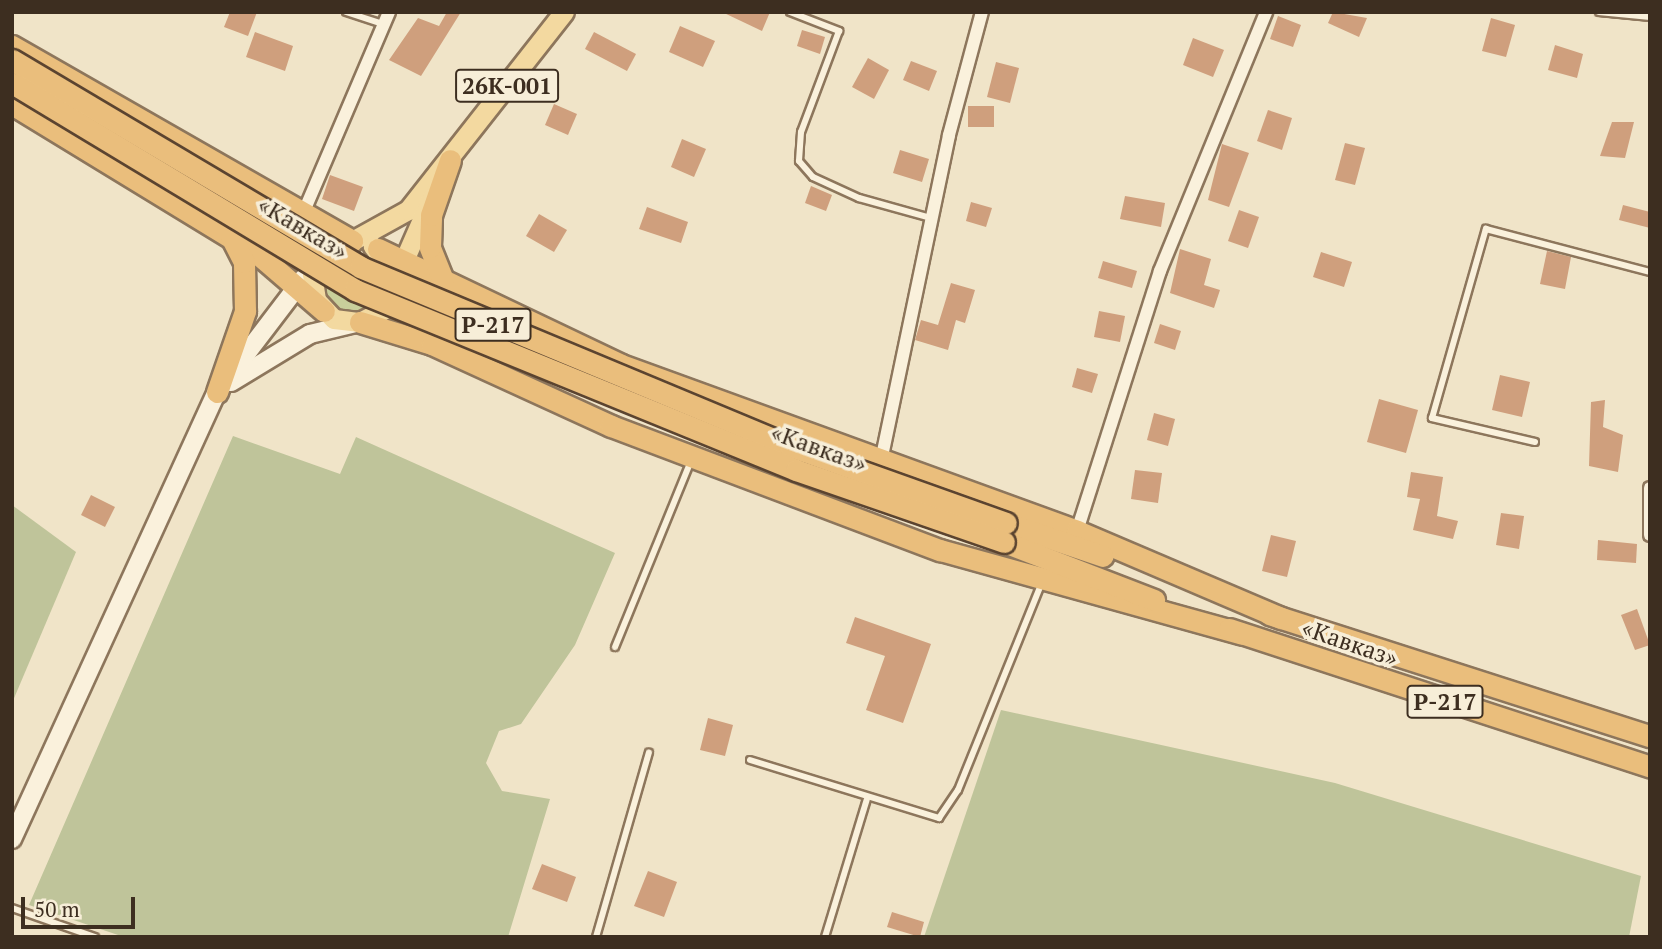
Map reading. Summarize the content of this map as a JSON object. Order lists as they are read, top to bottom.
{
  "streets": {
    "highway": ["«Кавказ»", "Р-217"],
    "main road": ["26К-001"]
  },
  "crossings": [
    ["«Кавказ»", "Р-217"]
  ],
  "scale_bar": "50 m"
}
